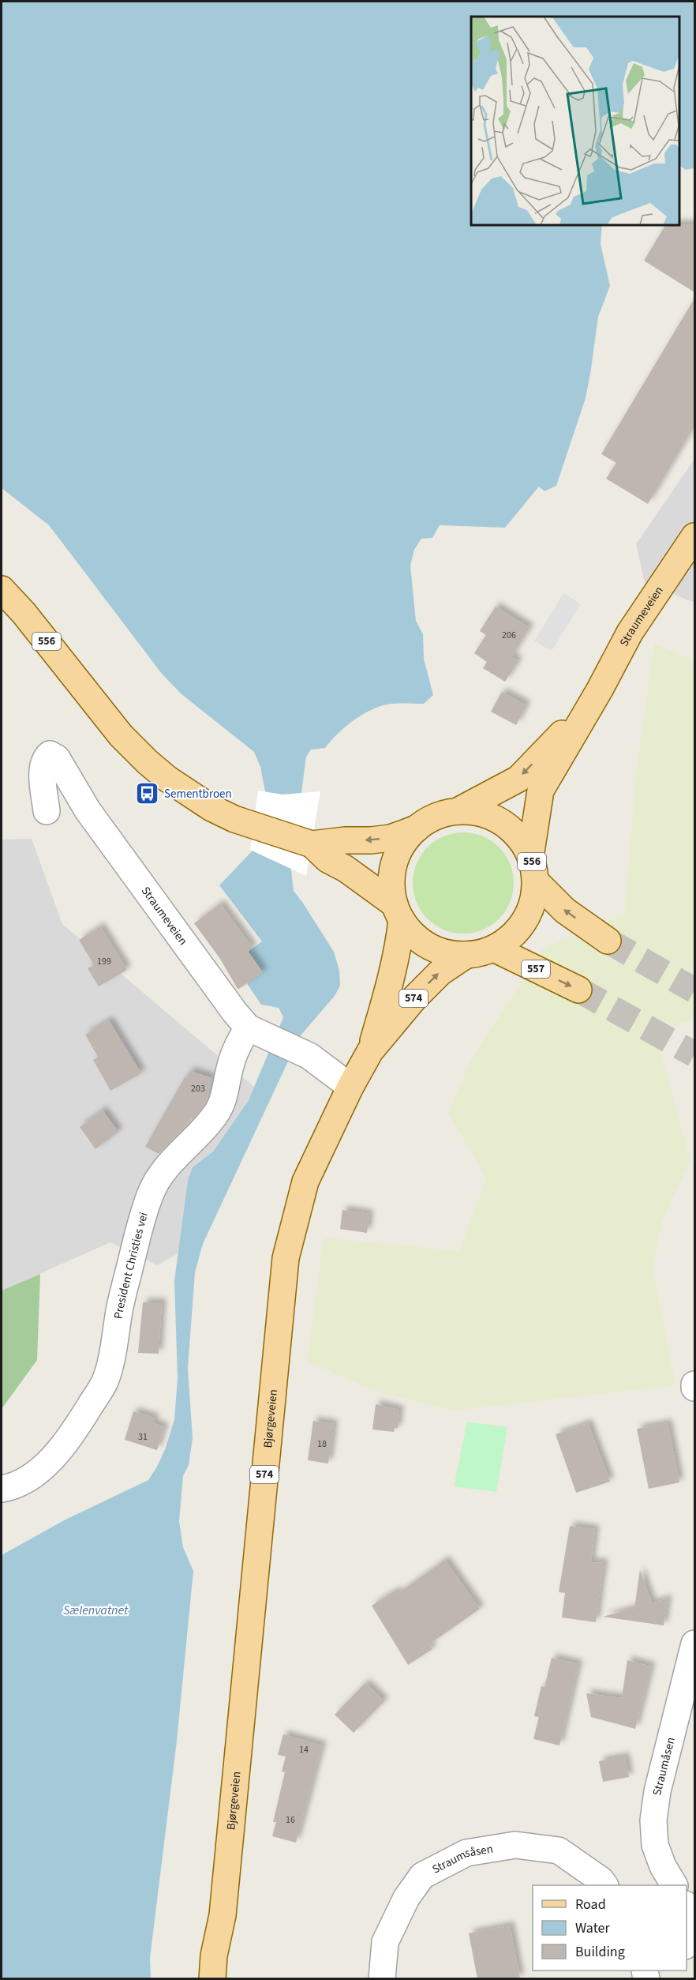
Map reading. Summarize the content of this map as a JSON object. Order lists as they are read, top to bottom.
{
  "streets": {
    "main road": [
      "Straumeveien",
      "556",
      "557",
      "574",
      "Bjørgeveien"
    ],
    "street": ["President Christies vei", "Straumåsen", "Straumsåsen"]
  },
  "crossings": [
    ["Straumeveien", "556"],
    ["Straumeveien", "557"],
    ["Straumeveien", "574"],
    ["Straumeveien", "President Christies vei"],
    ["Straumeveien", "Bjørgeveien"],
    ["556", "557"],
    ["556", "574"],
    ["557", "574"],
    ["574", "Bjørgeveien"]
  ],
  "water": ["Sælenvatnet"],
  "places": {
    "bus stop": ["Sementbroen"]
  },
  "house_numbers": [
    "206",
    "199",
    "203",
    "31",
    "18",
    "14",
    "16"
  ],
  "legend": ["Road", "Water", "Building"]
}
